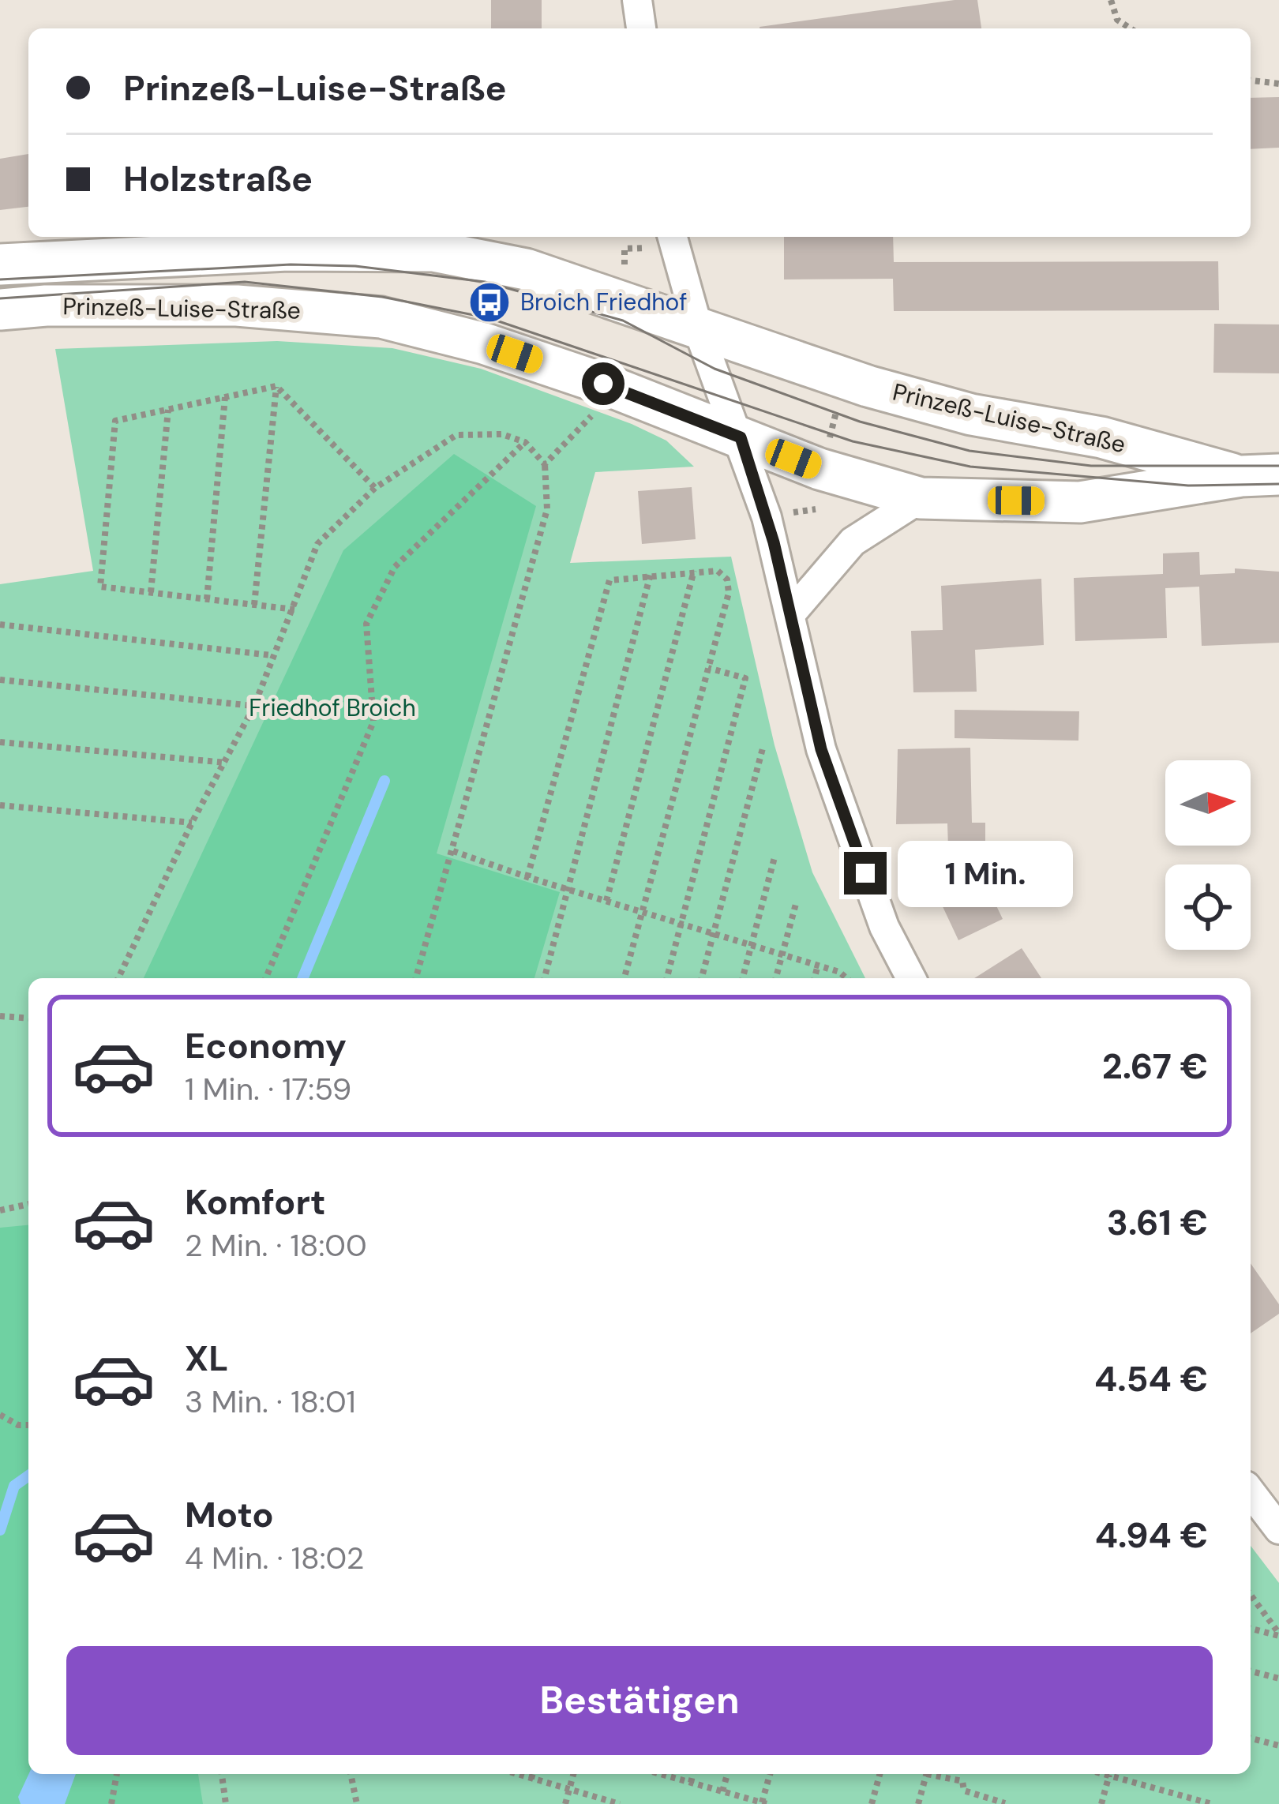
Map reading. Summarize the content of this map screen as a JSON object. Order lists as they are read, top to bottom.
{
  "streets": {
    "main road": ["Prinzeß-Luise-Straße"]
  },
  "parks": ["Friedhof Broich"],
  "places": {
    "bus stop": ["Broich Friedhof"]
  },
  "north": "right",
  "page": {
    "banner": ["Prinzeß-Luise-Straße", "Holzstraße"],
    "bubble": "1 Min.",
    "list": [
      {
        "name": "Economy",
        "note": "1 Min. · 17:59",
        "value": "2.67 €"
      },
      {
        "name": "Komfort",
        "note": "2 Min. · 18:00",
        "value": "3.61 €"
      },
      {
        "name": "XL",
        "note": "3 Min. · 18:01",
        "value": "4.54 €"
      },
      {
        "name": "Moto",
        "note": "4 Min. · 18:02",
        "value": "4.94 €"
      }
    ],
    "buttons": "Bestätigen"
  }
}
